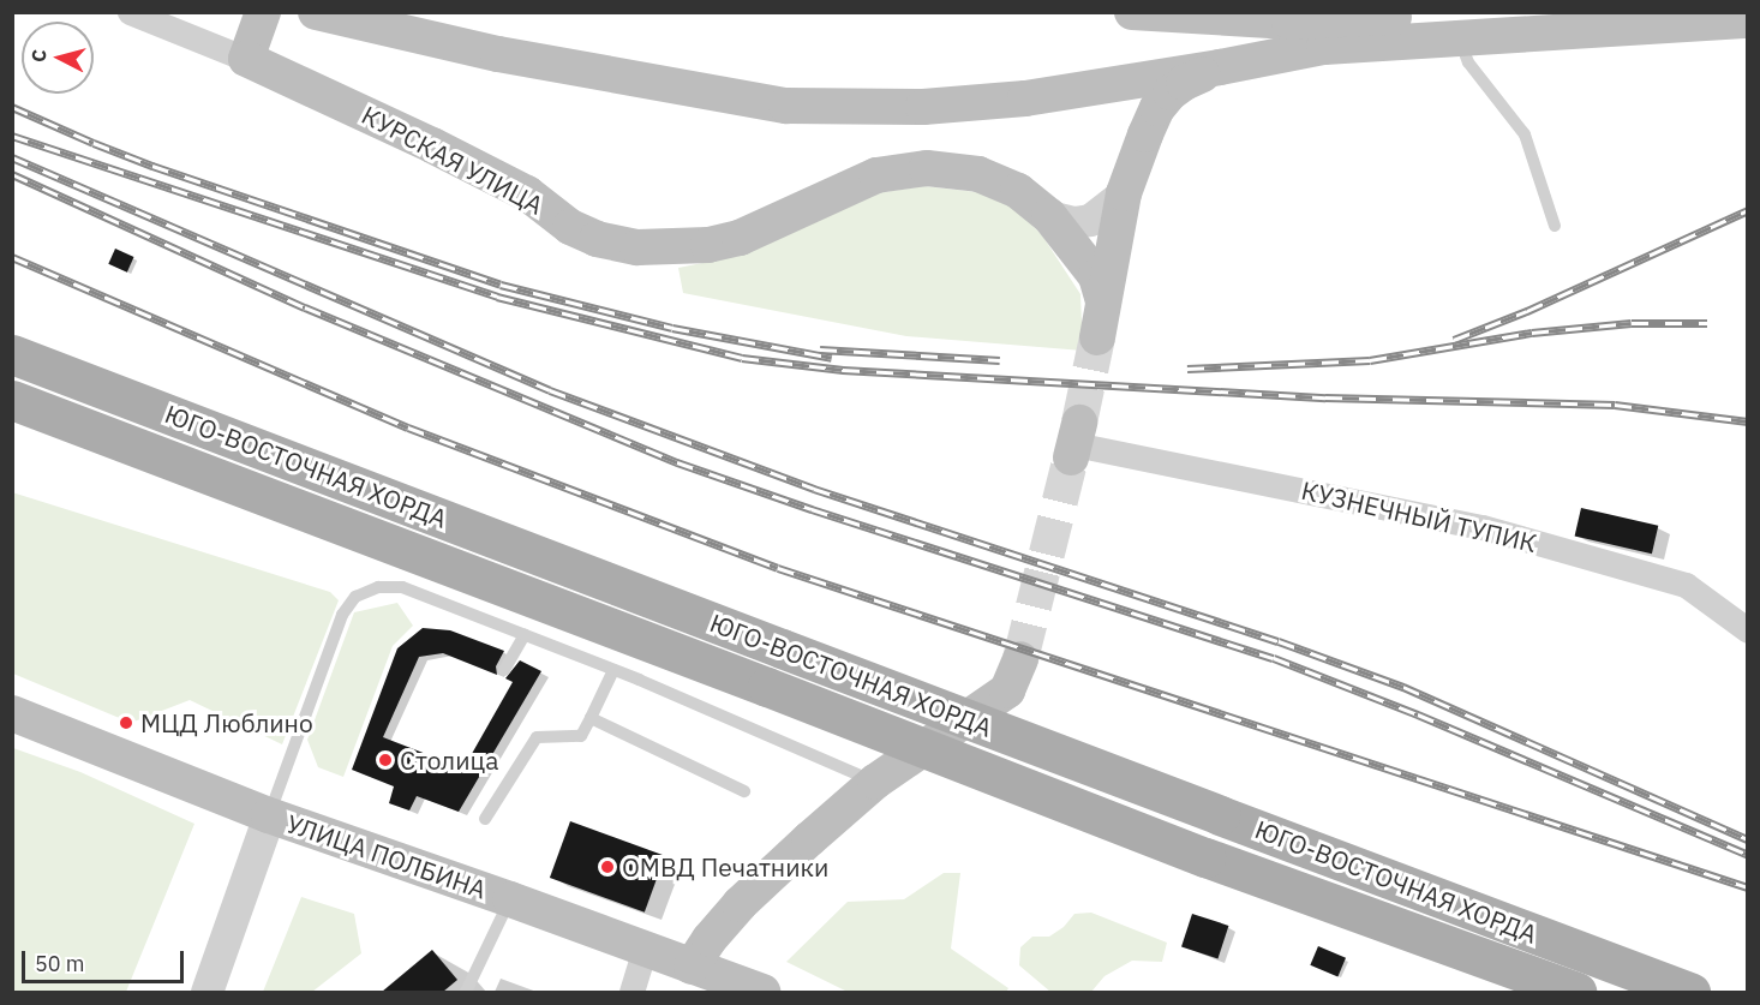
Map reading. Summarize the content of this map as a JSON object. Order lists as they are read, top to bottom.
{
  "streets": {
    "main road": ["КУРСКАЯ УЛИЦА", "ЮГО-ВОСТОЧНАЯ ХОРДА", "УЛИЦА ПОЛБИНА"],
    "street": ["КУЗНЕЧНЫЙ ТУПИК"]
  },
  "places": ["МЦД Люблино", "Столица", "ОМВД Печатники"],
  "scale_bar": "50 m",
  "north": "left"
}
